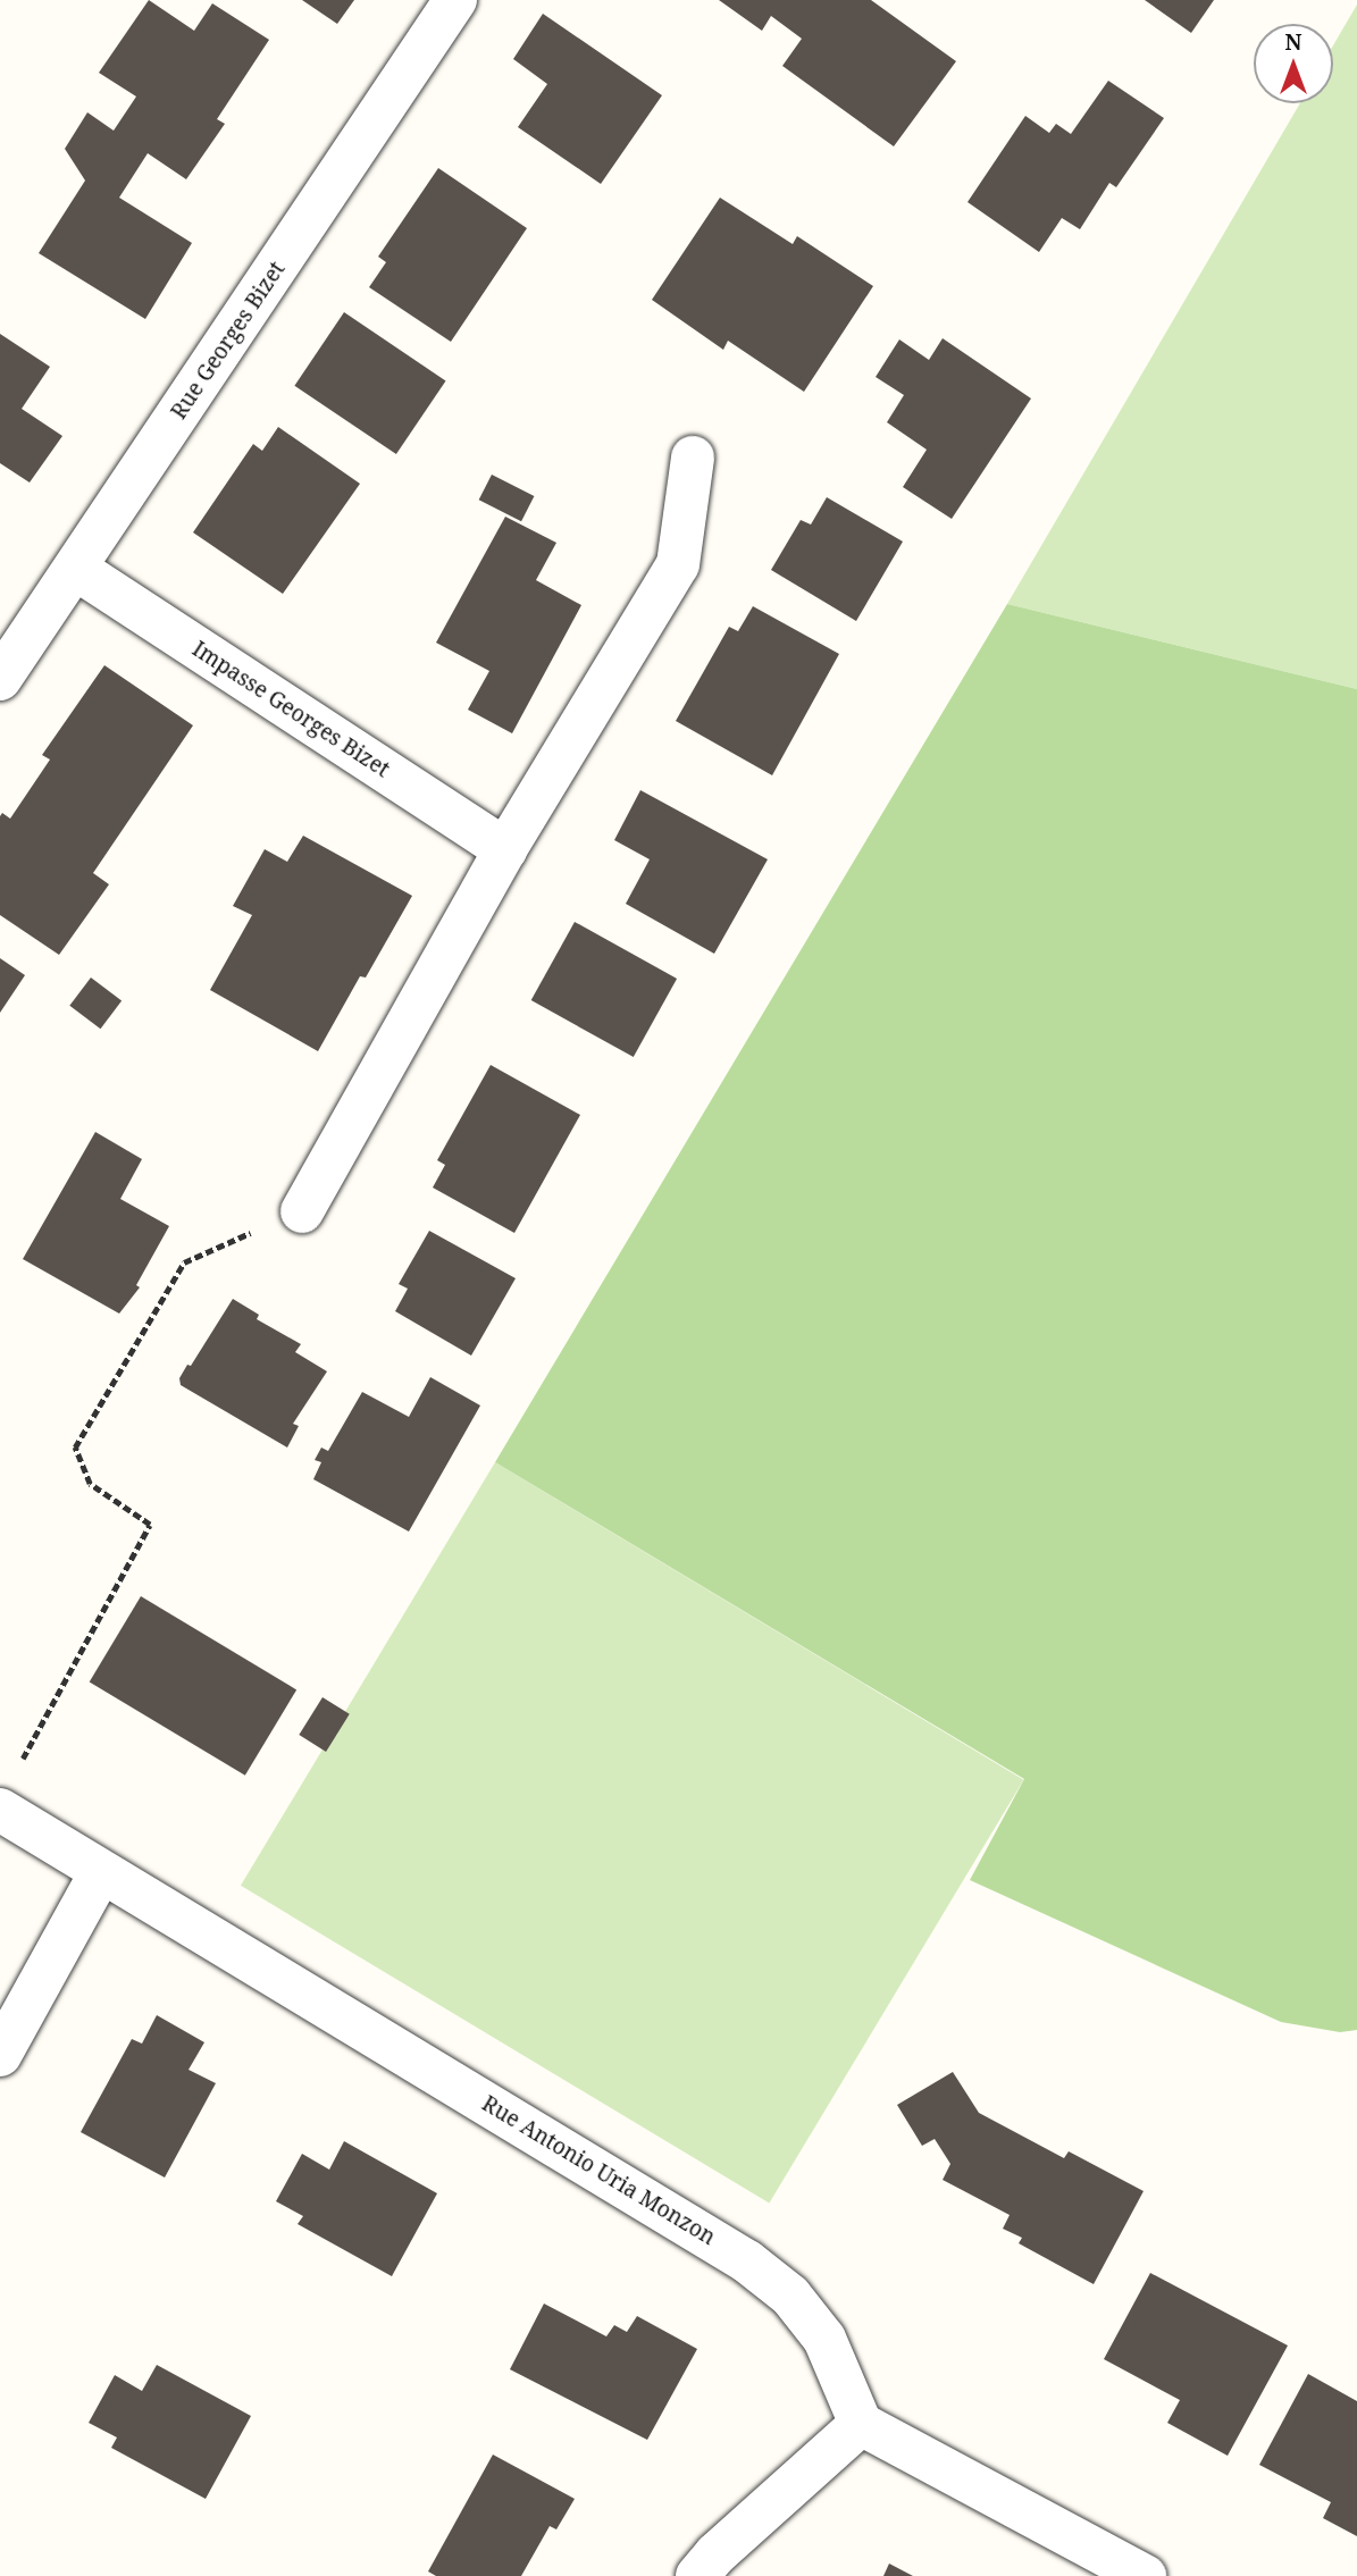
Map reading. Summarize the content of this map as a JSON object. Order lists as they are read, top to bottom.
{
  "streets": {
    "street": ["Rue Georges Bizet", "Impasse Georges Bizet", "Rue Antonio Uria Monzon"]
  },
  "crossings": [
    ["Rue Georges Bizet", "Impasse Georges Bizet"]
  ],
  "north": "top"
}
